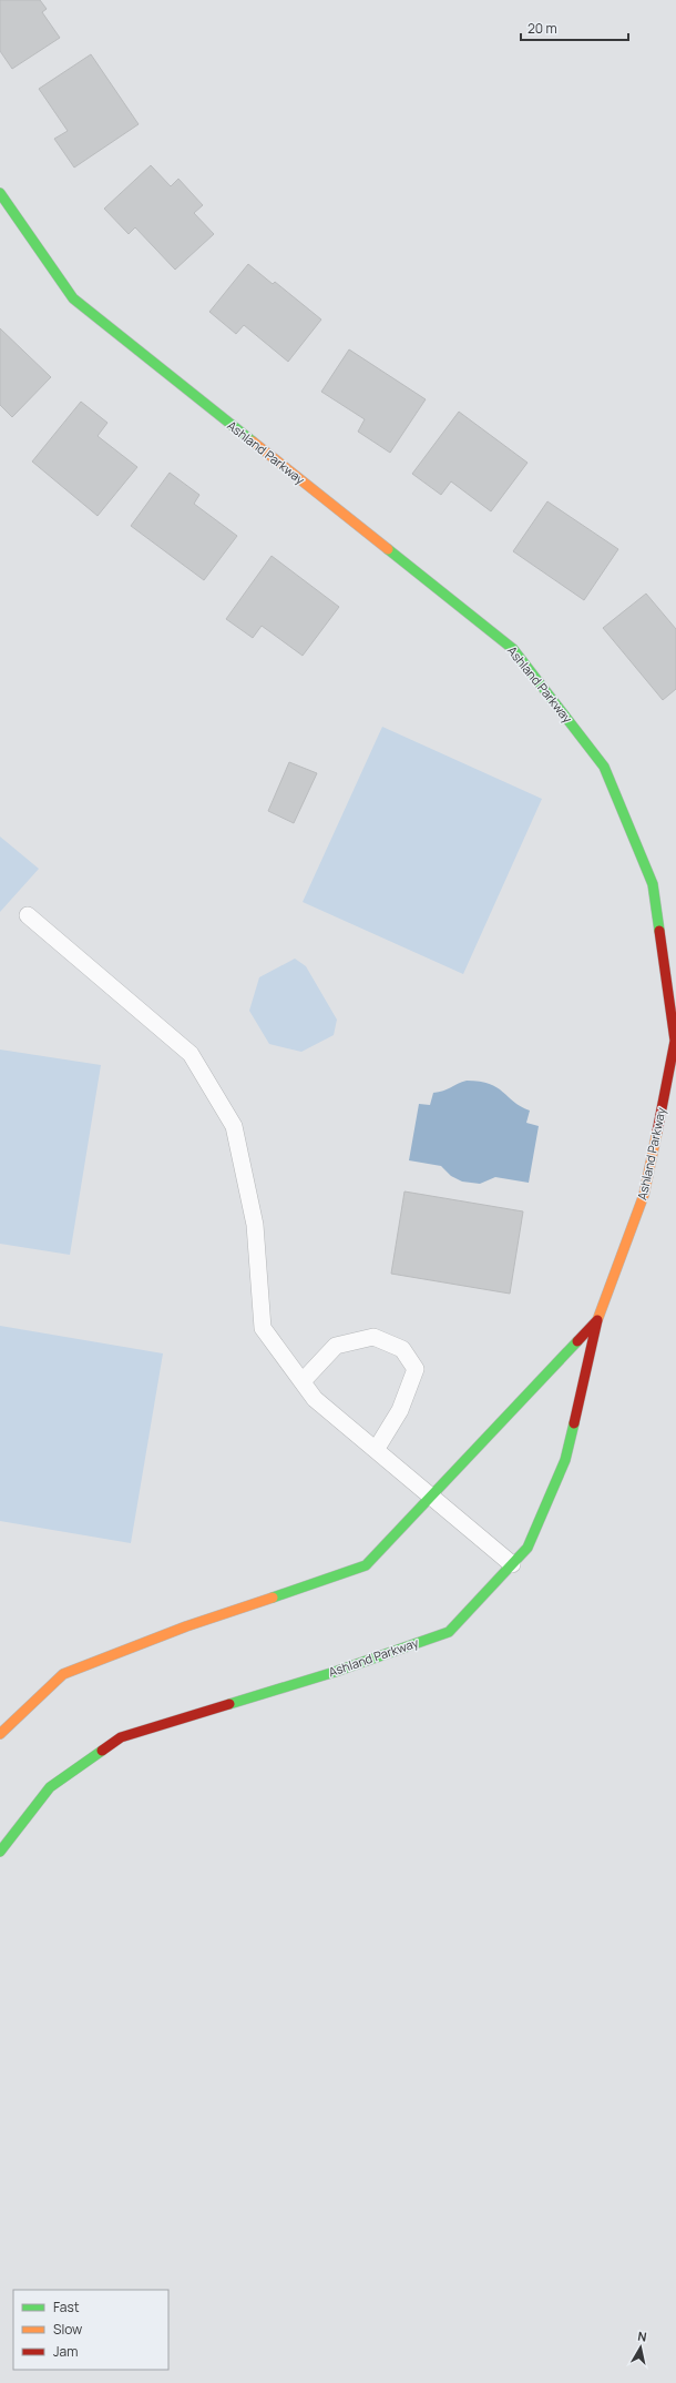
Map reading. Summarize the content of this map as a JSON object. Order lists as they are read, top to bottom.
{
  "streets": {
    "street": ["Ashland Parkway"]
  },
  "legend": ["Fast", "Slow", "Jam"],
  "scale_bar": "20 m",
  "north": "top"
}
